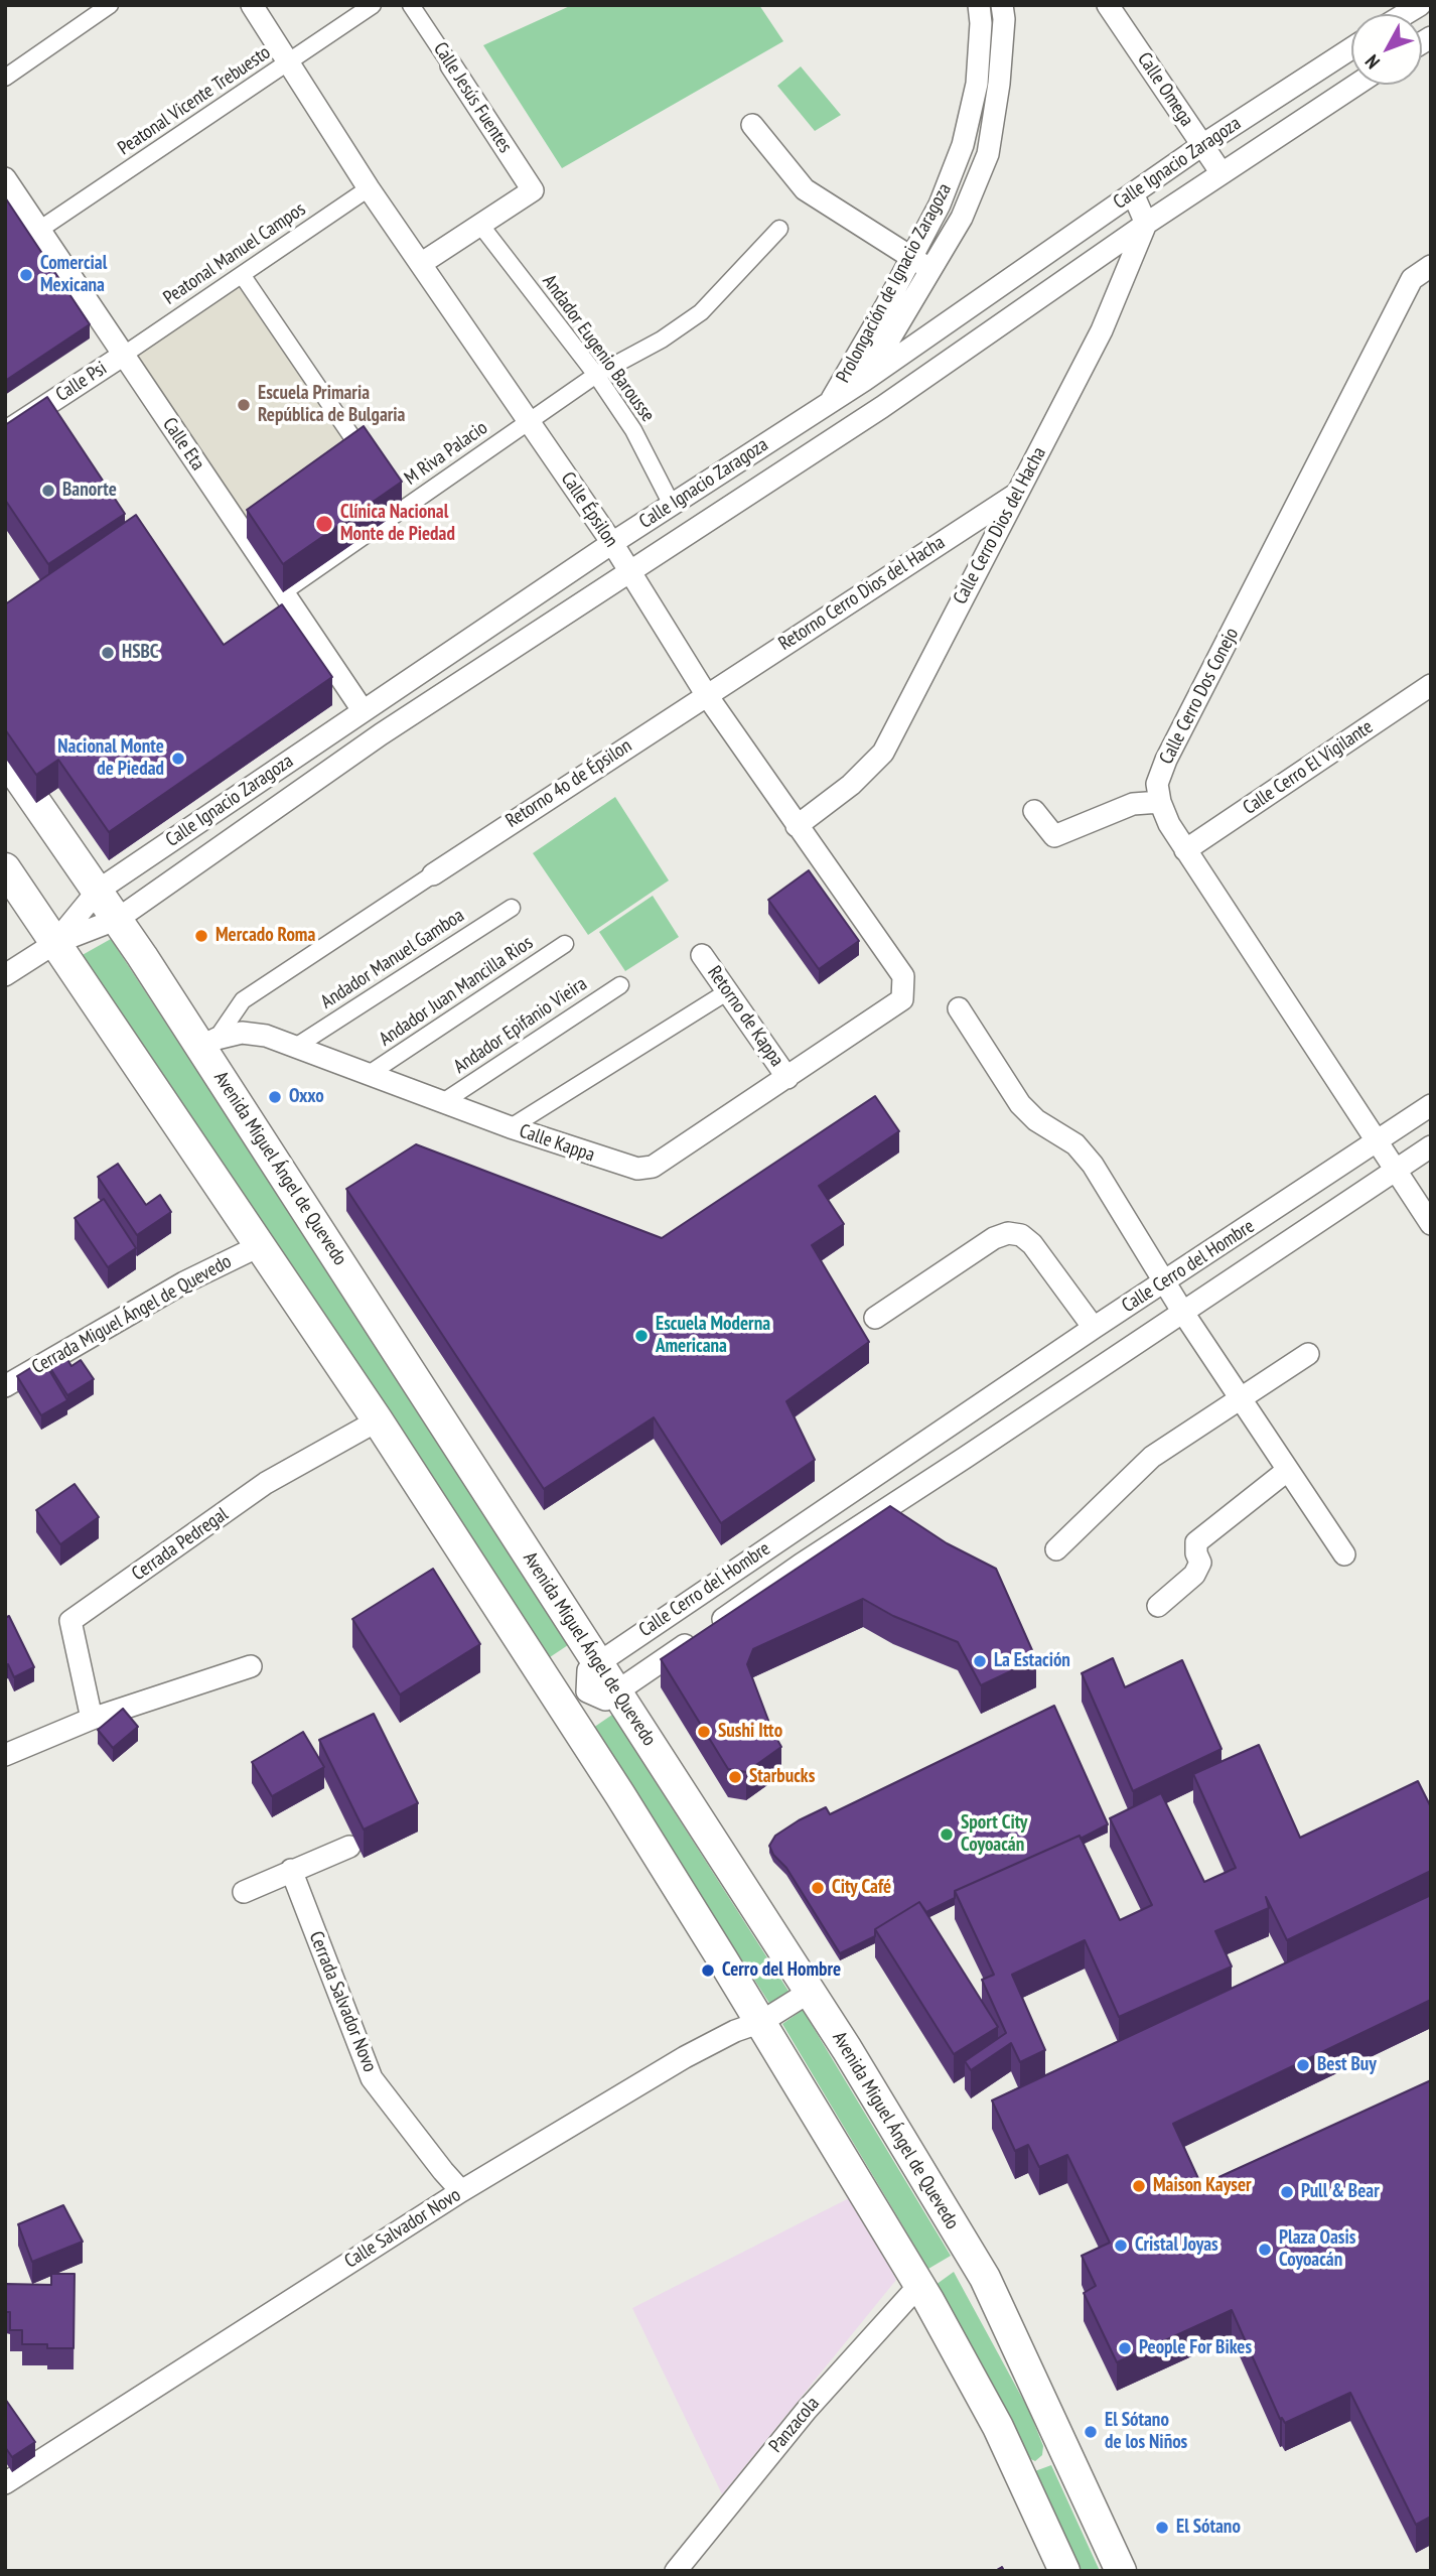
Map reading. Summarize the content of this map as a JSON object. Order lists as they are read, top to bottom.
{
  "streets": {
    "main road": ["Avenida Miguel Ángel de Quevedo"],
    "street": [
      "Calle Omega",
      "Calle Jesús Fuentes",
      "Peatonal Vicente Trebuesto",
      "Calle Ignacio Zaragoza",
      "Peatonal Manuel Campos",
      "Prolongación de Ignacio Zaragoza",
      "Andador Eugenio Barousse",
      "Calle Psi",
      "Calle Eta",
      "M Riva Palacio",
      "Calle Épsilon",
      "Calle Cerro Dios del Hacha",
      "Retorno Cerro Dios del Hacha",
      "Calle Cerro Dos Conejo",
      "Calle Cerro El Vigilante",
      "Retorno 4o de Épsilon",
      "Andador Manuel Gamboa",
      "Andador Juan Mancilla Rios",
      "Retorno de Kappa",
      "Andador Epifanio Vieira",
      "Calle Kappa",
      "Calle Cerro del Hombre",
      "Cerrada Miguel Ángel de Quevedo",
      "Cerrada Pedregal",
      "Cerrada Salvador Novo",
      "Calle Salvador Novo",
      "Panzacola"
    ]
  },
  "crossings": [
    ["Calle Omega", "Calle Ignacio Zaragoza"],
    ["Calle Jesús Fuentes", "Andador Eugenio Barousse"],
    ["Peatonal Vicente Trebuesto", "Calle Eta"],
    ["Peatonal Vicente Trebuesto", "Calle Épsilon"],
    ["Calle Ignacio Zaragoza", "Prolongación de Ignacio Zaragoza"],
    ["Calle Ignacio Zaragoza", "Andador Eugenio Barousse"],
    ["Calle Ignacio Zaragoza", "Calle Eta"],
    ["Calle Ignacio Zaragoza", "Calle Épsilon"],
    ["Calle Ignacio Zaragoza", "Calle Cerro Dios del Hacha"],
    ["Calle Ignacio Zaragoza", "Avenida Miguel Ángel de Quevedo"],
    ["Peatonal Manuel Campos", "Calle Psi"],
    ["Peatonal Manuel Campos", "Calle Eta"],
    ["Peatonal Manuel Campos", "Calle Épsilon"],
    ["Andador Eugenio Barousse", "M Riva Palacio"],
    ["Calle Psi", "Calle Eta"],
    ["Calle Eta", "M Riva Palacio"],
    ["M Riva Palacio", "Calle Épsilon"],
    ["Calle Épsilon", "Calle Cerro Dios del Hacha"],
    ["Calle Épsilon", "Retorno Cerro Dios del Hacha"],
    ["Calle Épsilon", "Retorno 4o de Épsilon"],
    ["Calle Épsilon", "Calle Kappa"],
    ["Calle Cerro Dios del Hacha", "Retorno Cerro Dios del Hacha"],
    ["Retorno Cerro Dios del Hacha", "Retorno 4o de Épsilon"],
    ["Andador Manuel Gamboa", "Calle Kappa"],
    ["Andador Juan Mancilla Rios", "Calle Kappa"],
    ["Retorno de Kappa", "Calle Kappa"],
    ["Andador Epifanio Vieira", "Calle Kappa"],
    ["Calle Kappa", "Avenida Miguel Ángel de Quevedo"],
    ["Avenida Miguel Ángel de Quevedo", "Calle Cerro del Hombre"],
    ["Avenida Miguel Ángel de Quevedo", "Calle Salvador Novo"],
    ["Cerrada Salvador Novo", "Calle Salvador Novo"]
  ],
  "places": [
    "Comercial Mexicana",
    "Escuela Primaria República de Bulgaria",
    "Banorte",
    "Clínica Nacional Monte de Piedad",
    "HSBC",
    "Nacional Monte de Piedad",
    "Mercado Roma",
    "Oxxo",
    "Escuela Moderna Americana",
    "La Estación",
    "Sushi Itto",
    "Starbucks",
    "Sport City Coyoacán",
    "City Café",
    "Cerro del Hombre",
    "Best Buy",
    "Maison Kayser",
    "Pull & Bear",
    "Cristal Joyas",
    "Plaza Oasis Coyoacán",
    "People For Bikes",
    "El Sótano de los Niños",
    "El Sótano"
  ],
  "north": "bottom left"
}
